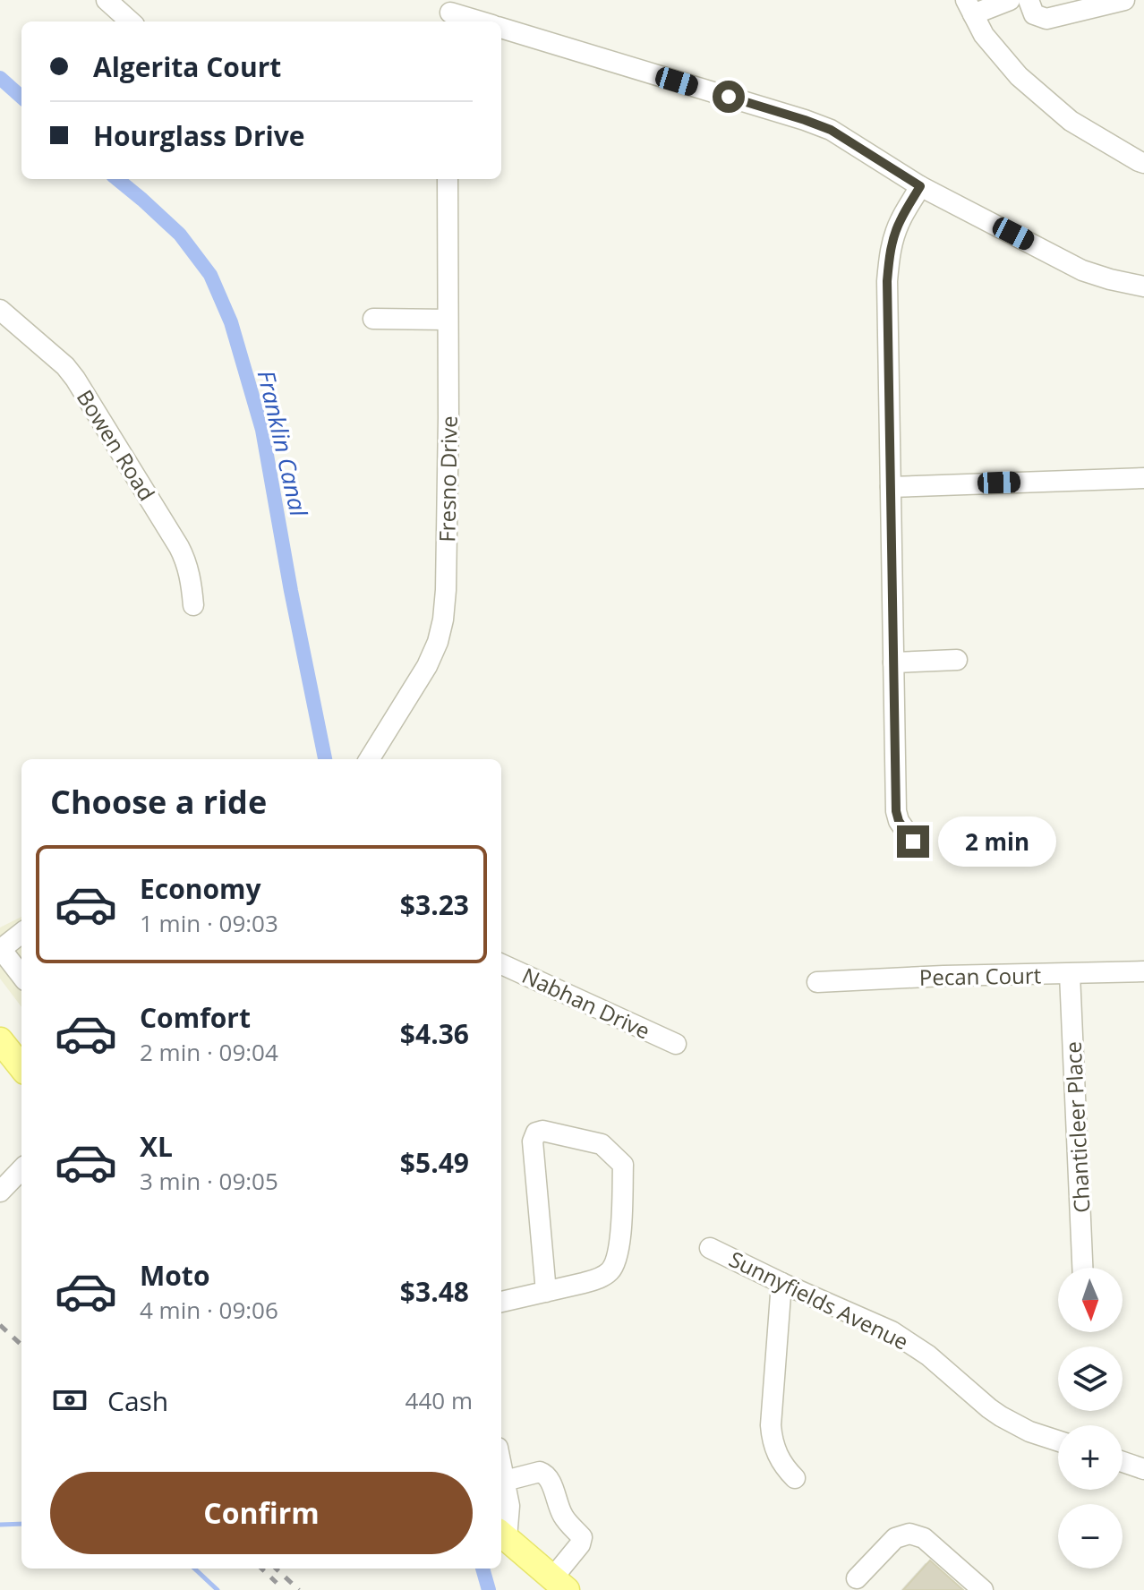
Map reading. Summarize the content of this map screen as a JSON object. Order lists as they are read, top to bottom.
{
  "streets": {
    "street": [
      "Bowen Road",
      "Fresno Drive",
      "Pecan Court",
      "Nabhan Drive",
      "Chanticleer Place",
      "Sunnyfields Avenue"
    ]
  },
  "crossings": [
    ["Pecan Court", "Chanticleer Place"]
  ],
  "water": ["Franklin Canal"],
  "north": "bottom",
  "page": {
    "banner": ["Algerita Court", "Hourglass Drive"],
    "heading": "Choose a ride",
    "bubble": "2 min",
    "list": [
      {
        "name": "Economy",
        "note": "1 min · 09:03",
        "value": "$3.23"
      },
      {
        "name": "Comfort",
        "note": "2 min · 09:04",
        "value": "$4.36"
      },
      {
        "name": "XL",
        "note": "3 min · 09:05",
        "value": "$5.49"
      },
      {
        "name": "Moto",
        "note": "4 min · 09:06",
        "value": "$3.48"
      }
    ],
    "map_buttons": ["+", "−"],
    "pay": ["Cash", "440 m"],
    "buttons": "Confirm"
  }
}
